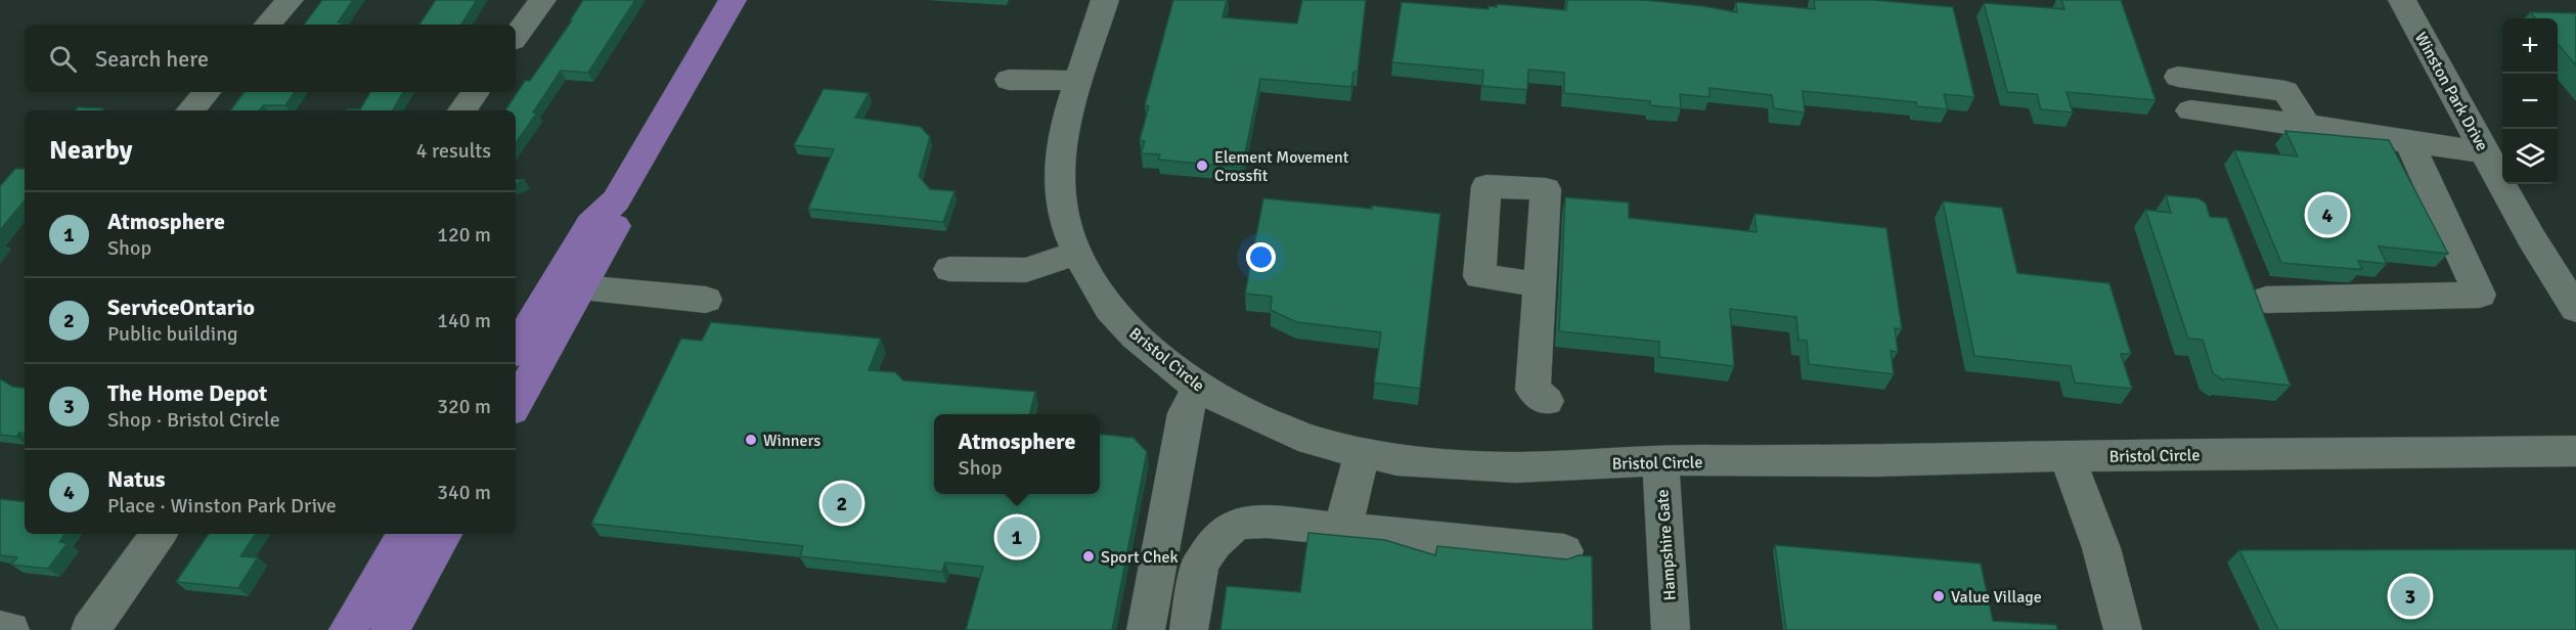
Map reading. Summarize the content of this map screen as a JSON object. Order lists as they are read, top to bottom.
{
  "streets": {
    "street": ["Winston Park Drive", "Bristol Circle", "Hampshire Gate"]
  },
  "crossings": [
    ["Bristol Circle", "Hampshire Gate"]
  ],
  "places": [
    "Element Movement Crossfit",
    "Winners",
    "Sport Chek",
    "Value Village"
  ],
  "page": {
    "map_buttons": ["+", "−"],
    "search": "Search here",
    "heading": ["Nearby", "4 results"],
    "list": [
      {
        "mark": "1",
        "name": "Atmosphere",
        "note": "Shop",
        "value": "120 m"
      },
      {
        "mark": "2",
        "name": "ServiceOntario",
        "note": "Public building",
        "value": "140 m"
      },
      {
        "mark": "3",
        "name": "The Home Depot",
        "note": "Shop · Bristol Circle",
        "value": "320 m"
      },
      {
        "mark": "4",
        "name": "Natus",
        "note": "Place · Winston Park Drive",
        "value": "340 m"
      }
    ],
    "pins": [
      "4",
      "2",
      "1",
      "3"
    ],
    "popup": ["Atmosphere", "Shop"]
  }
}
